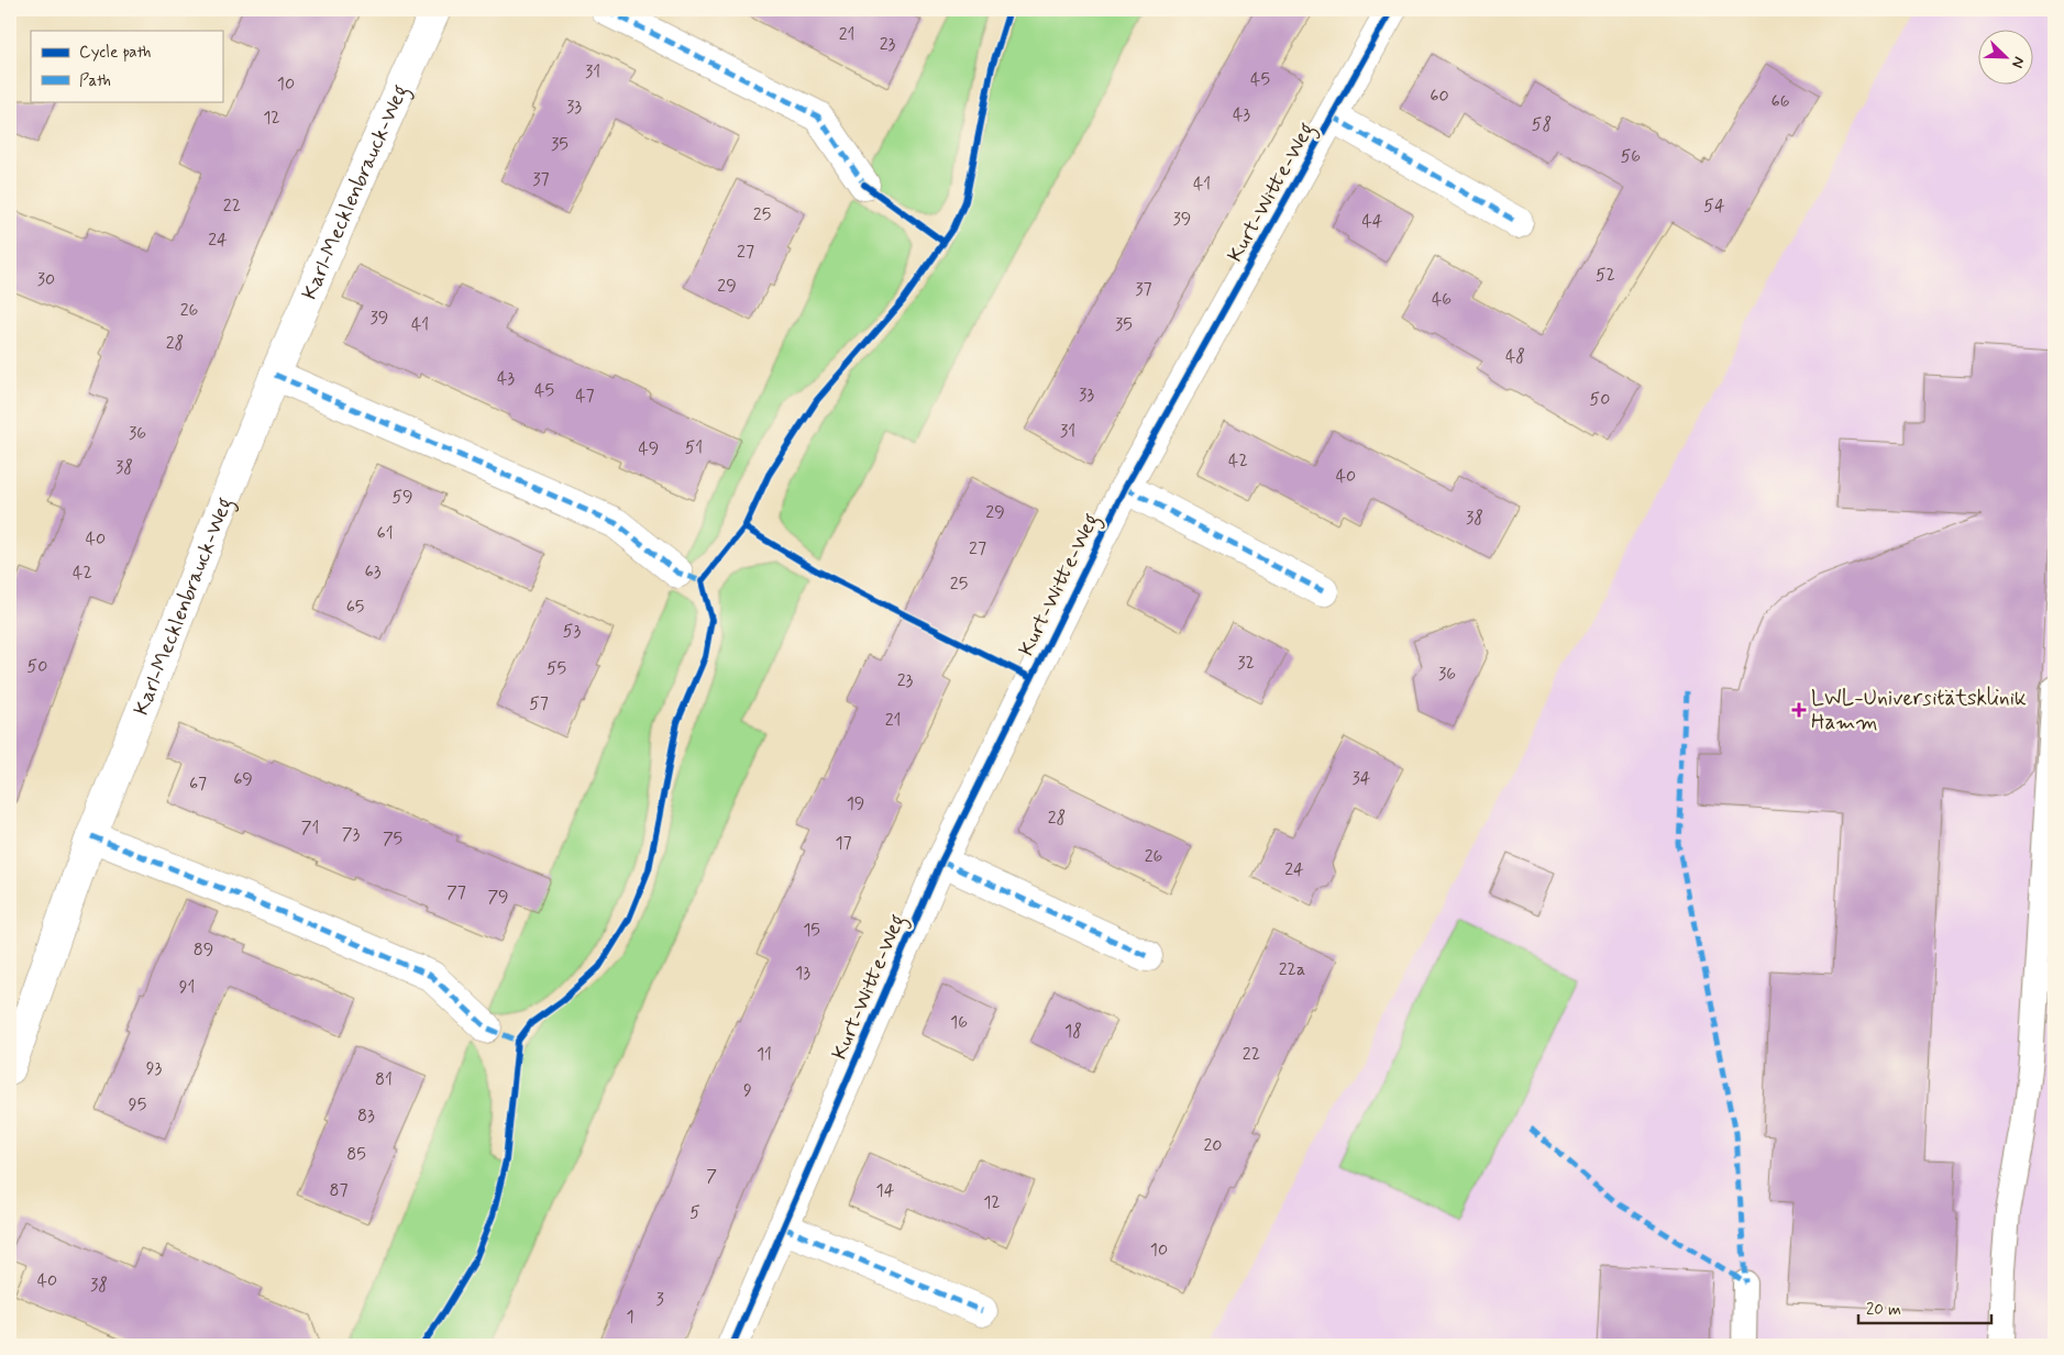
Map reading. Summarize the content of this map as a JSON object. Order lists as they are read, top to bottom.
{
  "streets": {
    "street": ["Karl-Mecklenbrauck-Weg", "Kurt-Witte-Weg"]
  },
  "places": {
    "health": ["LWL-Universitätsklinik Hamm"]
  },
  "house_numbers": [
    "21",
    "23",
    "31",
    "45",
    "10",
    "60",
    "66",
    "33",
    "43",
    "12",
    "58",
    "35",
    "56",
    "37",
    "41",
    "22",
    "54",
    "25",
    "39",
    "44",
    "24",
    "27",
    "52",
    "30",
    "29",
    "37",
    "46",
    "26",
    "39",
    "41",
    "35",
    "28",
    "48",
    "43",
    "45",
    "33",
    "47",
    "50",
    "31",
    "36",
    "51",
    "49",
    "42",
    "38",
    "40",
    "59",
    "29",
    "38",
    "61",
    "40",
    "27",
    "63",
    "42",
    "25",
    "65",
    "53",
    "32",
    "50",
    "55",
    "36",
    "23",
    "57",
    "21",
    "34",
    "69",
    "67",
    "19",
    "28",
    "71",
    "73",
    "75",
    "17",
    "26",
    "24",
    "77",
    "79",
    "15",
    "89",
    "22a",
    "13",
    "91",
    "16",
    "18",
    "11",
    "22",
    "93",
    "81",
    "9",
    "95",
    "83",
    "20",
    "85",
    "7",
    "87",
    "14",
    "12",
    "5",
    "10",
    "40",
    "38",
    "3",
    "1"
  ],
  "legend": ["Cycle path", "Path"],
  "scale_bar": "20 m",
  "north": "bottom right"
}
